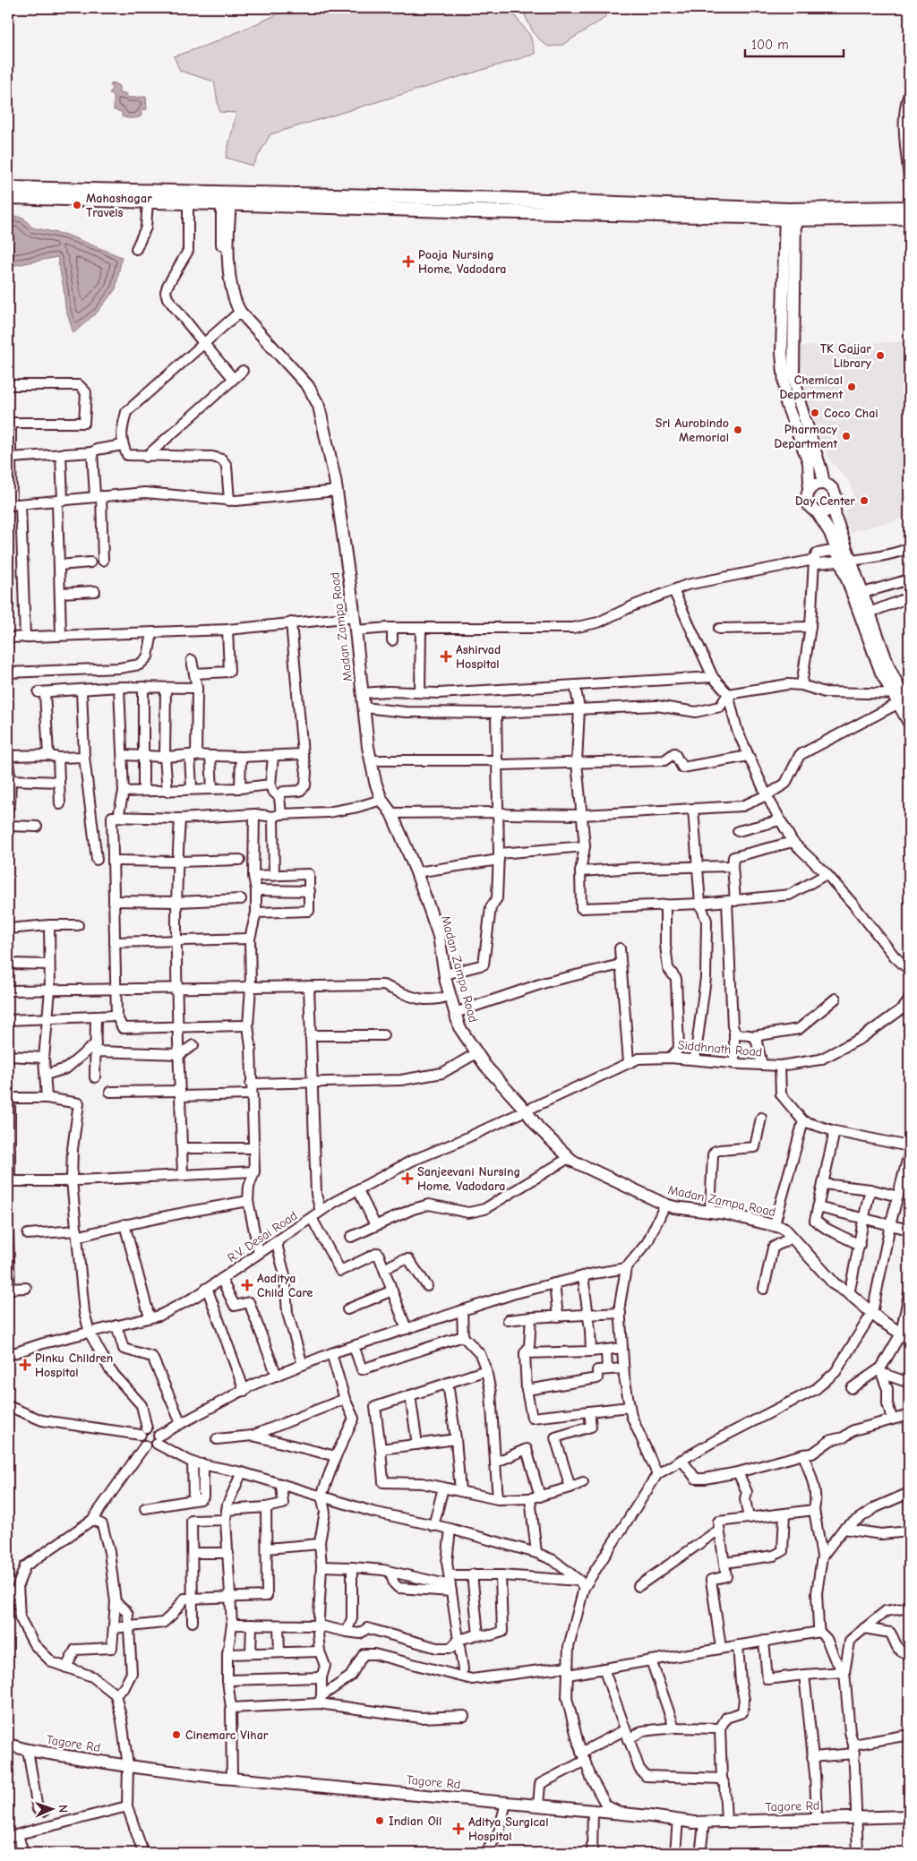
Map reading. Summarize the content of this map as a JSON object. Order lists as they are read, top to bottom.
{
  "streets": {
    "main road": ["Madan Zampa Road", "Tagore Rd"],
    "street": ["Siddhnath Road", "R.V. Desai Road"]
  },
  "crossings": [
    ["Madan Zampa Road", "Siddhnath Road"],
    ["Madan Zampa Road", "R.V. Desai Road"],
    ["Siddhnath Road", "R.V. Desai Road"]
  ],
  "places": {
    "other": [
      "Mahashagar Travels",
      "TK Gajjar Library",
      "Chemical Department",
      "Coco Chai",
      "Sri Aurobindo Memorial",
      "Pharmacy Department",
      "Day Center",
      "Cinemarc Vihar",
      "Indian Oil"
    ],
    "health": [
      "Pooja Nursing Home, Vadodara",
      "Ashirvad Hospital",
      "Sanjeevani Nursing Home, Vadodara",
      "Aaditya Child Care",
      "Pinku Children Hospital",
      "Aditya Surgical Hospital"
    ]
  },
  "scale_bar": "100 m",
  "north": "right"
}
